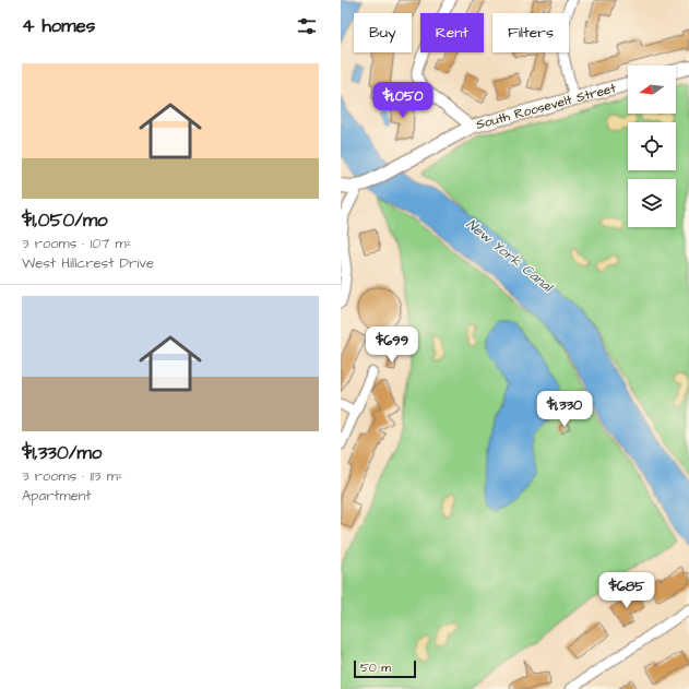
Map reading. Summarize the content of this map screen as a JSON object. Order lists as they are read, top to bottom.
{
  "streets": {
    "street": ["South Roosevelt Street"]
  },
  "water": ["New York Canal"],
  "scale_bar": "50 m",
  "north": "left",
  "page": {
    "heading": "4 homes",
    "chip": ["Buy", "Rent", "Filters"],
    "list": [
      {
        "name": "$1,050/mo",
        "note": "3 rooms · 107 m² · West Hillcrest Drive"
      },
      {
        "name": "$1,330/mo",
        "note": "3 rooms · 113 m² · Apartment"
      }
    ],
    "price": [
      "$1,050",
      "$699",
      "$1,330",
      "$685"
    ],
    "scale": "50 m"
  }
}
